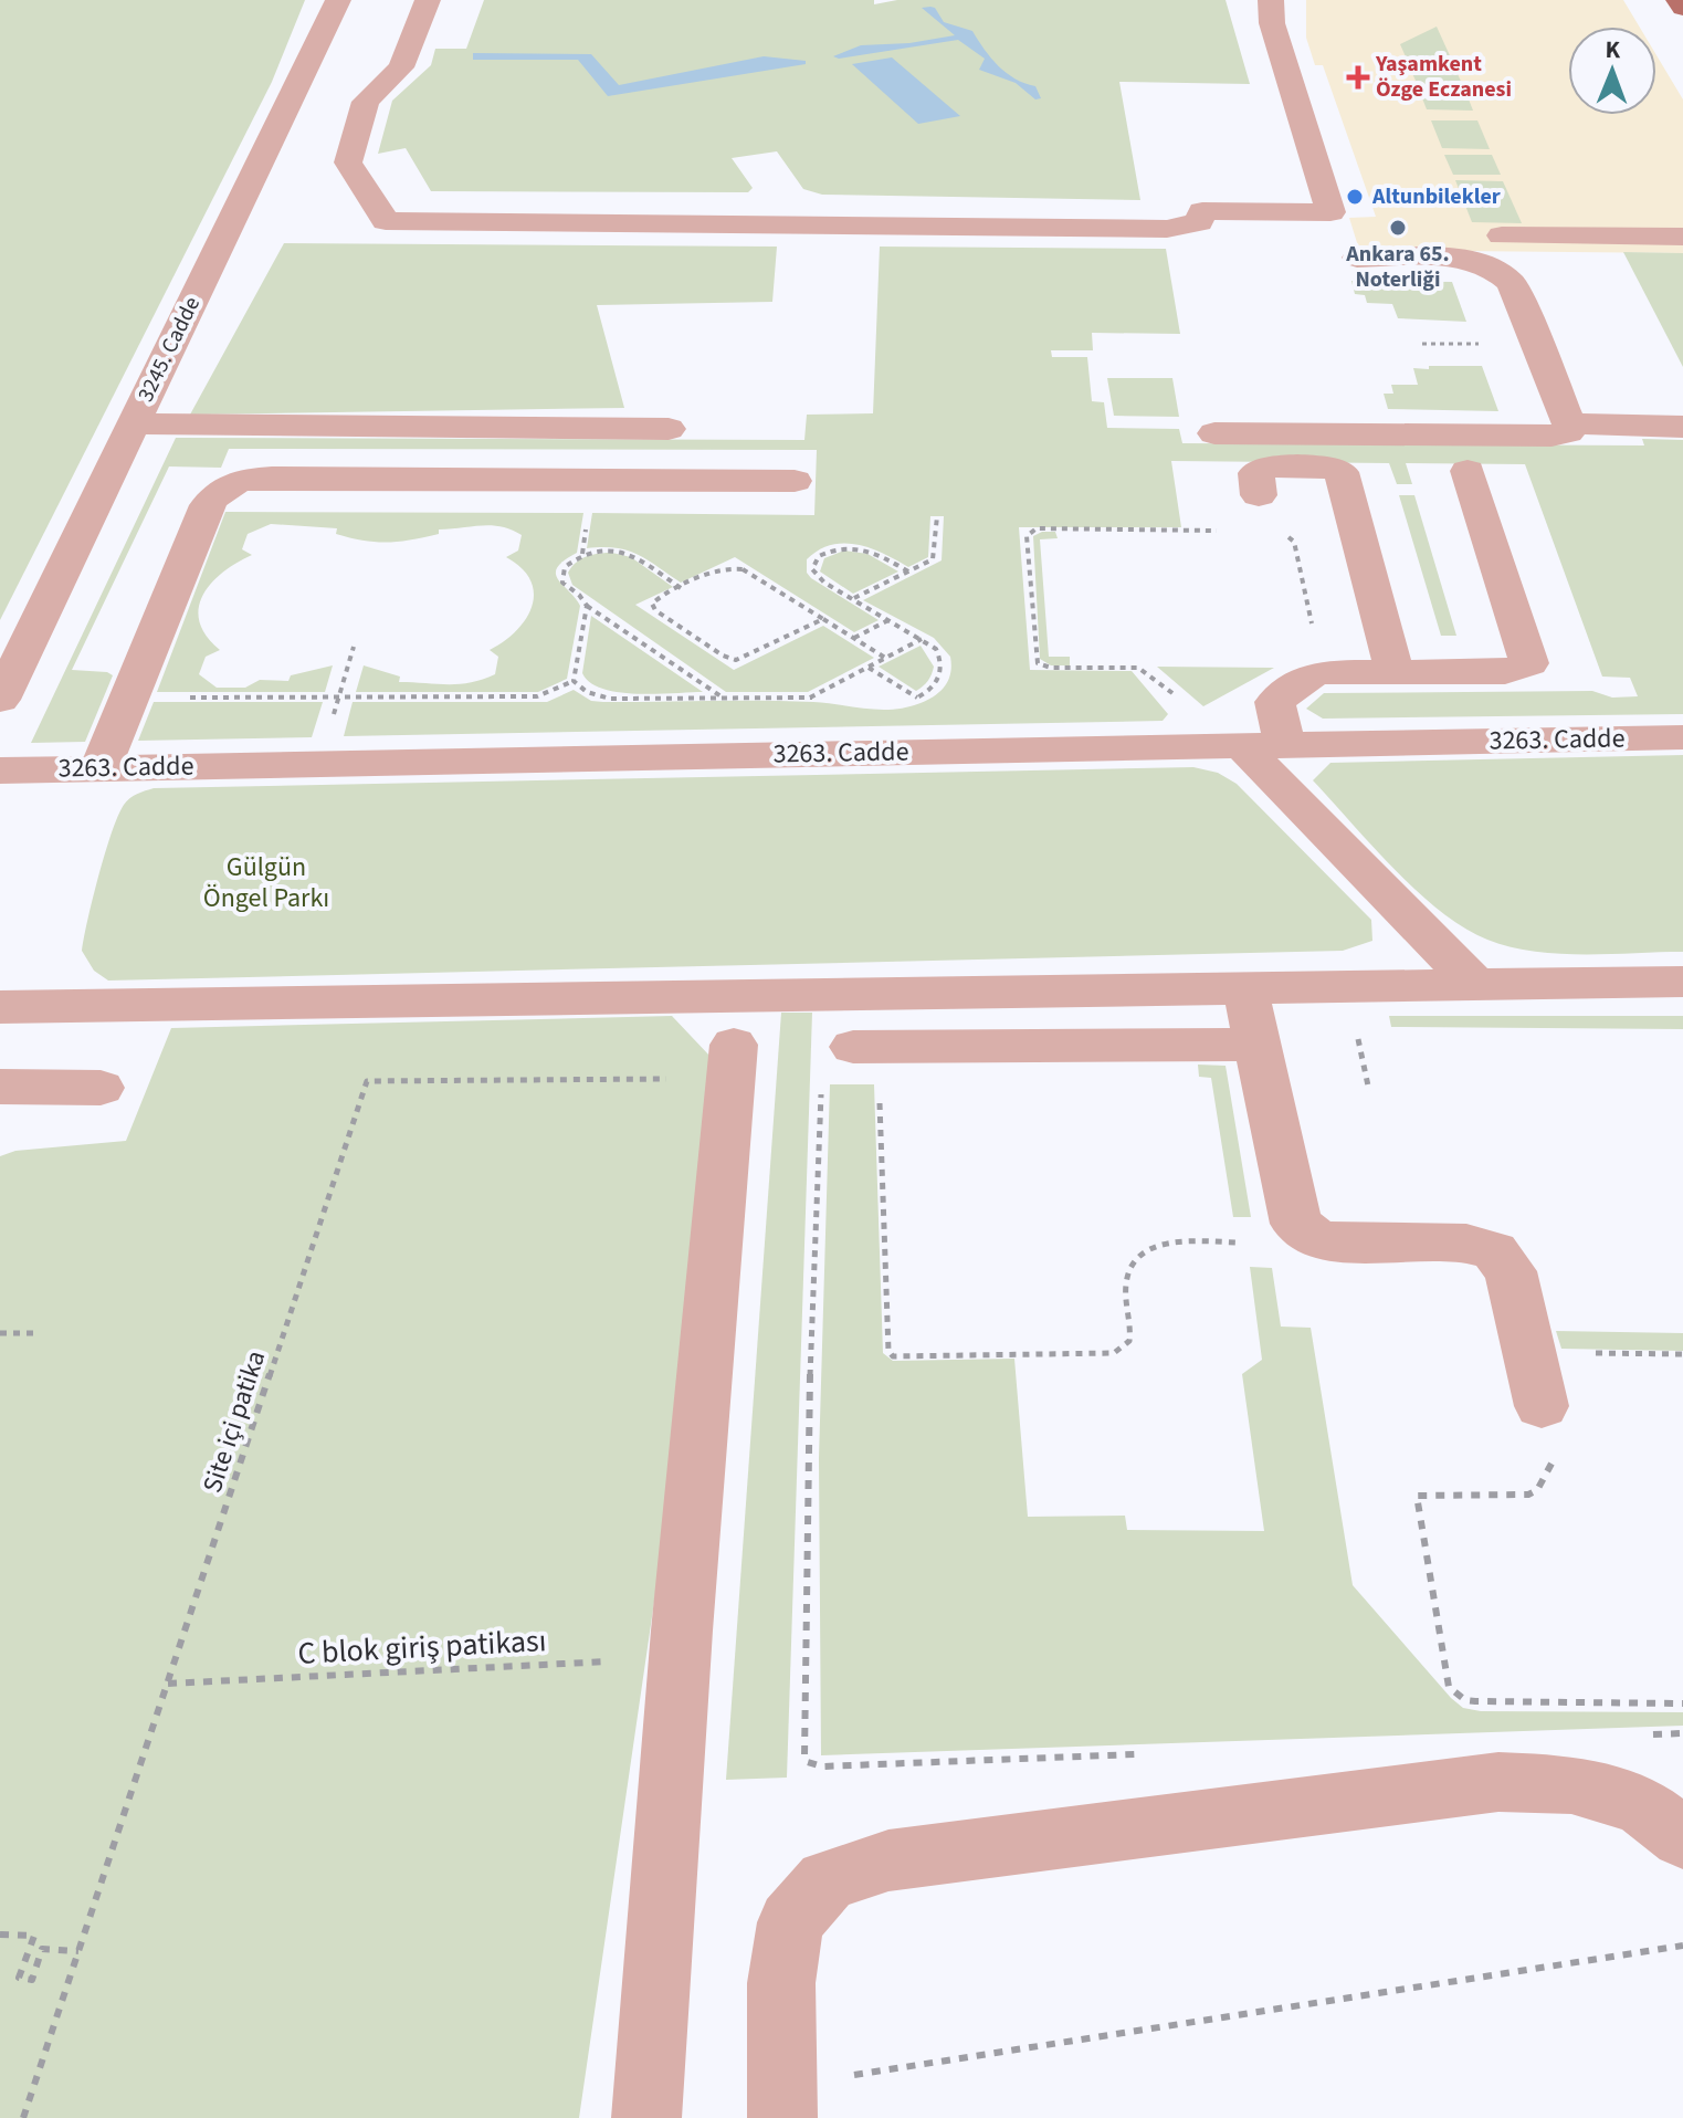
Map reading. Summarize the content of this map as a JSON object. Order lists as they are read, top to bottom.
{
  "streets": {
    "street": ["3245. Cadde", "3263. Cadde"],
    "path": ["Site içi patika", "C blok giriş patikası"]
  },
  "crossings": [
    ["Site içi patika", "C blok giriş patikası"]
  ],
  "parks": ["Gülgün Öngel Parkı"],
  "places": {
    "health": ["Yaşamkent Özge Eczanesi"],
    "other": ["Altunbilekler", "Ankara 65. Noterliği"]
  },
  "north": "top"
}
